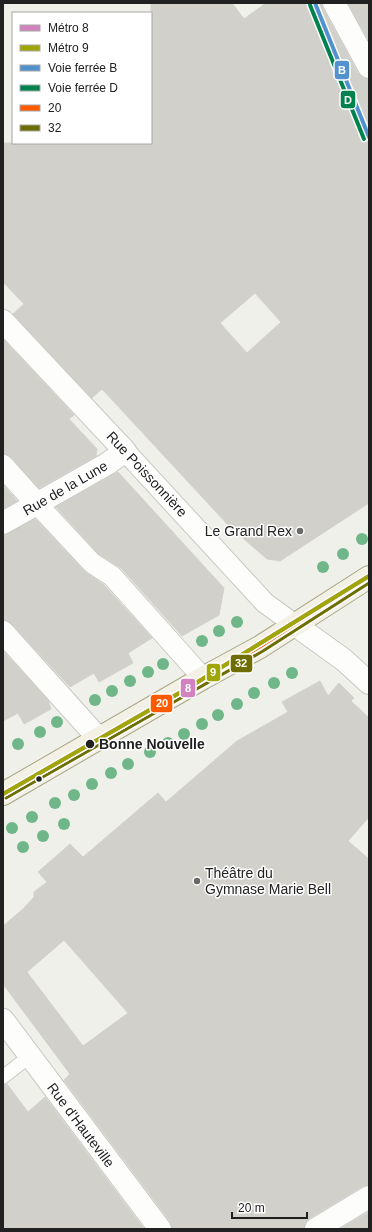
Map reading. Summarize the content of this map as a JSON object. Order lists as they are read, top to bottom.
{
  "streets": {
    "street": ["Rue Poissonnière", "Rue de la Lune", "Rue d'Hauteville"]
  },
  "crossings": [
    ["Rue Poissonnière", "Rue de la Lune"]
  ],
  "places": ["Le Grand Rex", "Bonne Nouvelle", "Théâtre du Gymnase Marie Bell"],
  "lines": [
    "rail line B",
    "rail line D",
    "metro line 8",
    "metro line 9",
    "transit line 20",
    "transit line 32"
  ],
  "legend": [
    "Métro 8",
    "Métro 9",
    "Voie ferrée B",
    "Voie ferrée D",
    "20",
    "32"
  ],
  "scale_bar": "20 m"
}
